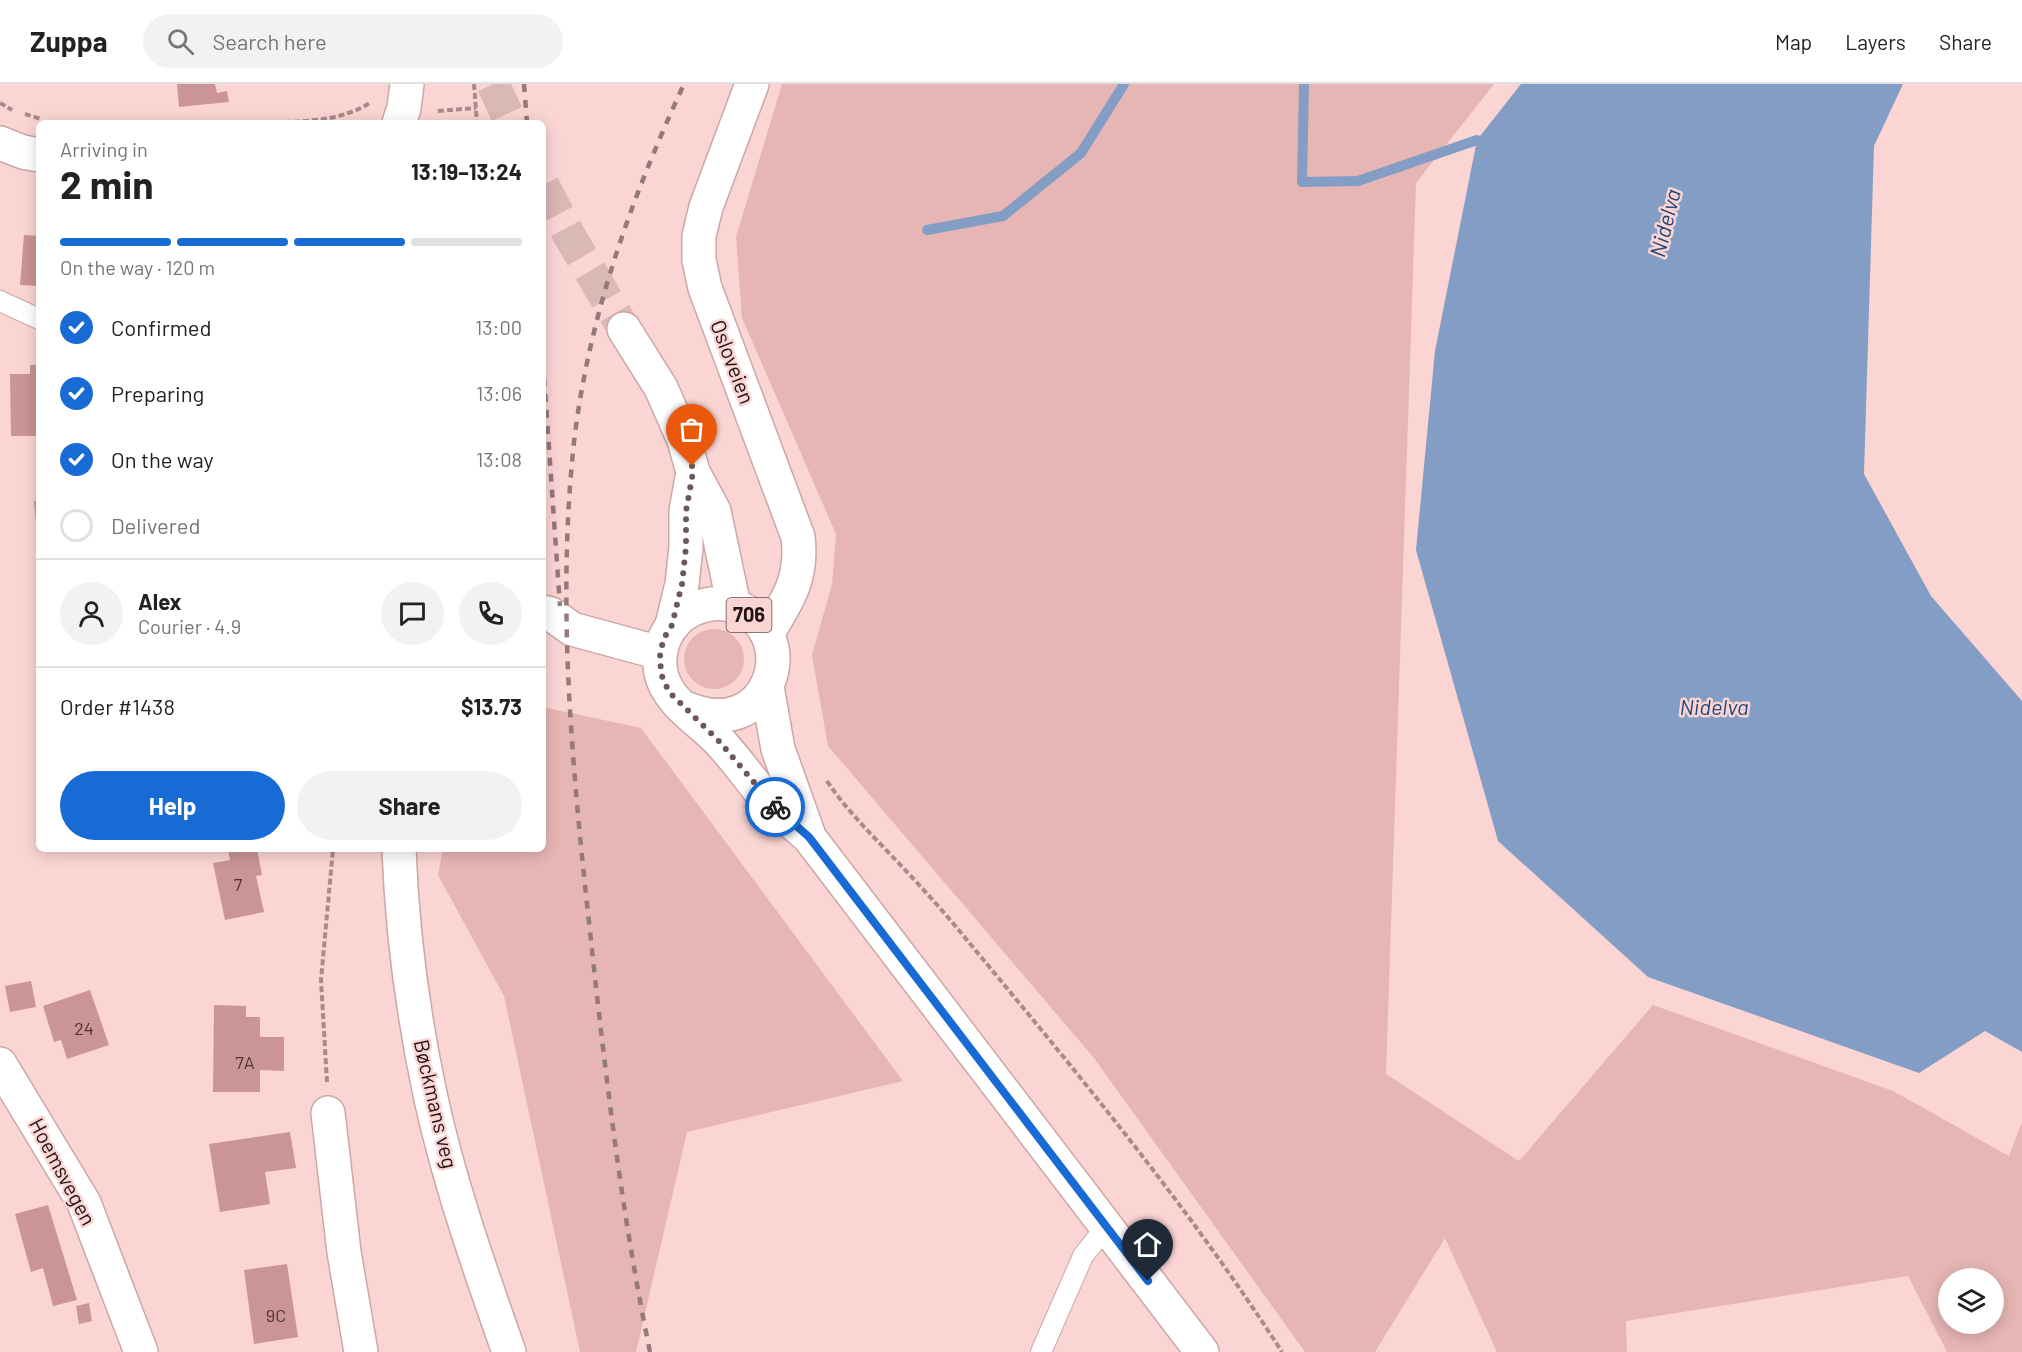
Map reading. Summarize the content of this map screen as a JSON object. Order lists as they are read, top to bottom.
{
  "streets": {
    "main road": [
      "Osloveien",
      "706",
      "Bøckmans veg",
      "Hoemsvegen"
    ]
  },
  "crossings": [
    ["Osloveien", "706"]
  ],
  "water": ["Nidelva"],
  "house_numbers": [
    "7",
    "24",
    "7A",
    "9C"
  ],
  "page": {
    "header": "Zuppa",
    "search": "Search here",
    "nav": ["Map", "Layers", "Share"],
    "heading": ["2 min", "Arriving in", "13:19–13:24"],
    "panel": [
      "Alex",
      "Courier · 4.9",
      "Order #1438",
      "$13.73"
    ],
    "bar": "On the way · 120 m",
    "list": [
      ["Confirmed", "13:00"],
      ["Preparing", "13:06"],
      ["On the way", "13:08"],
      "Delivered"
    ],
    "buttons": ["Help", "Share"]
  }
}
